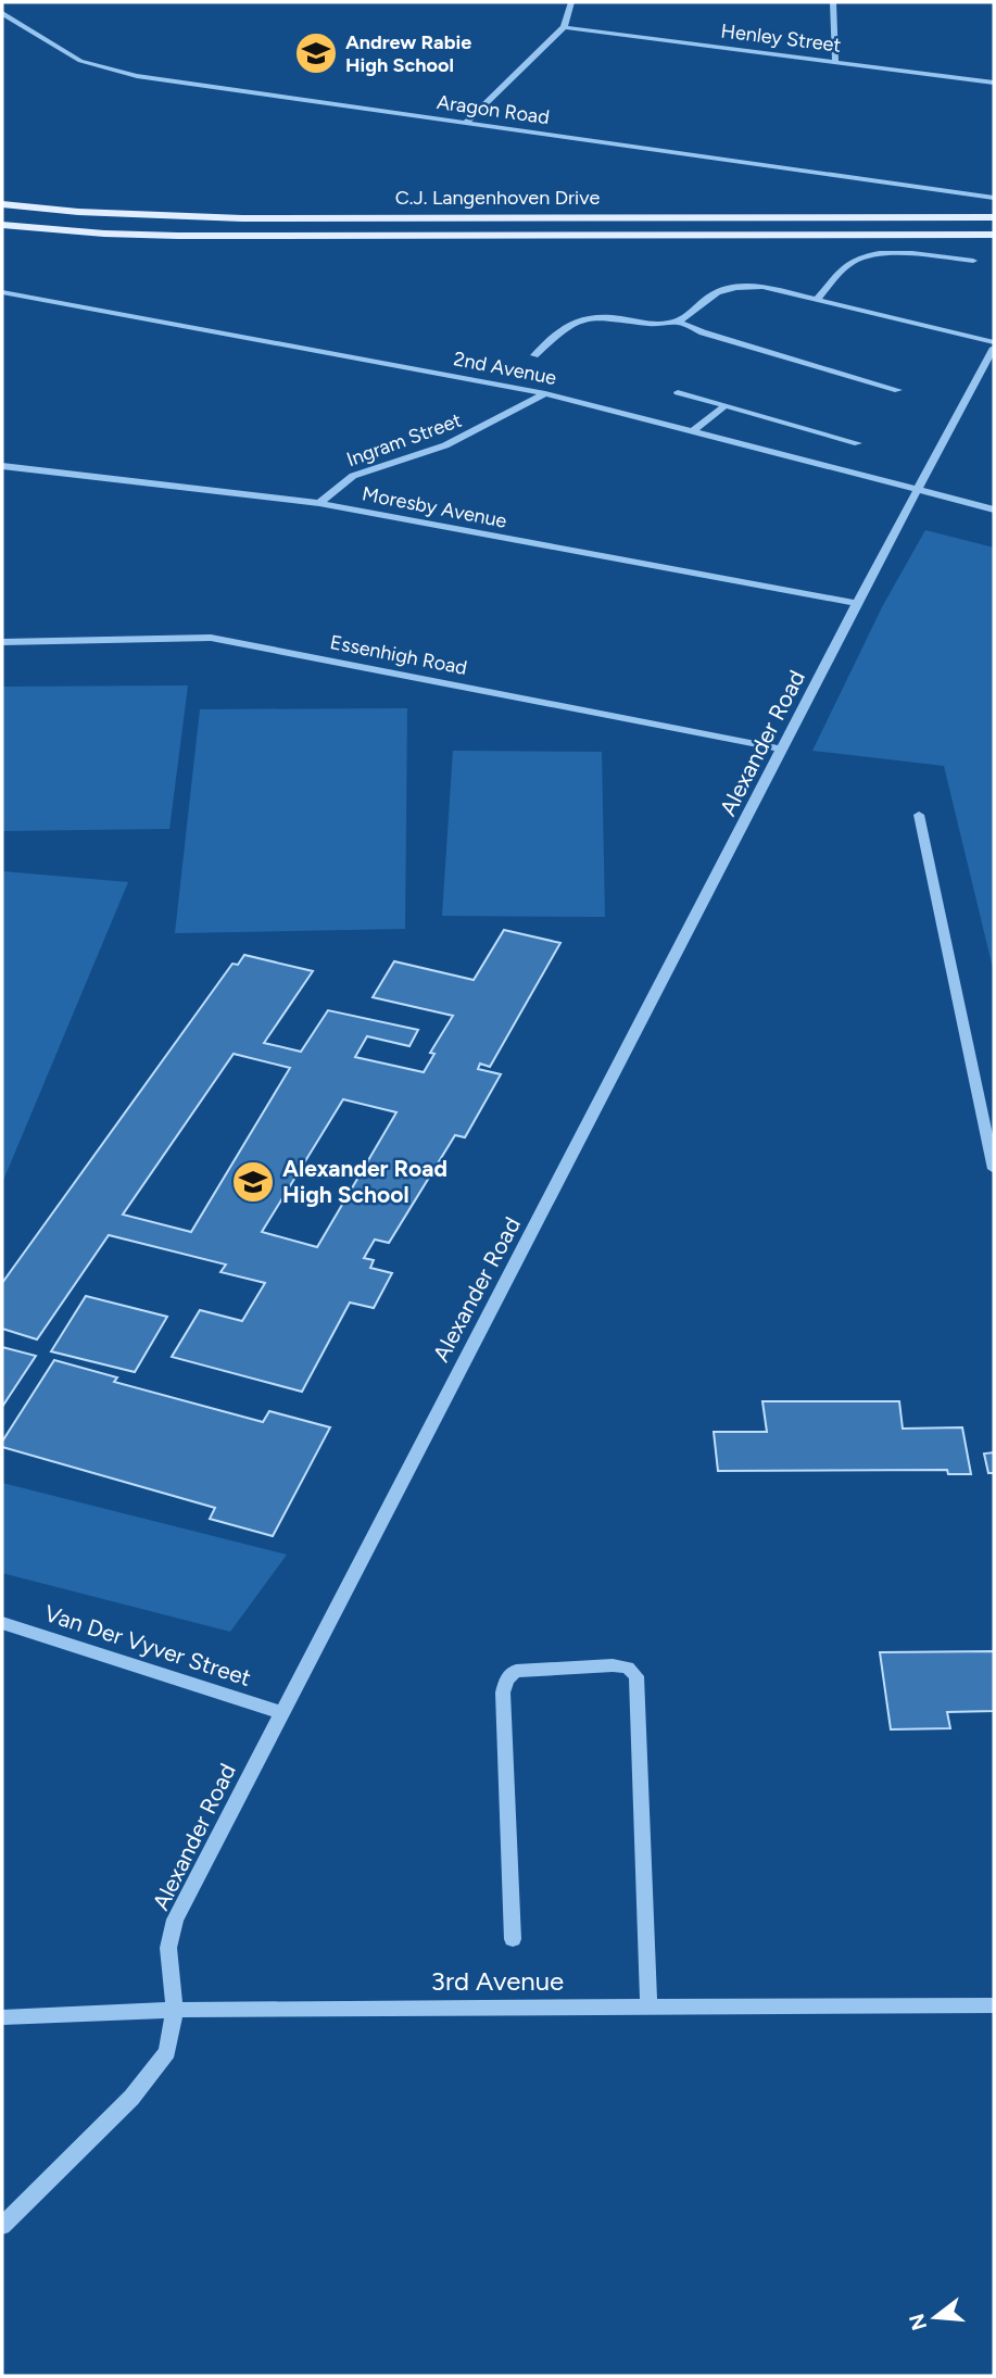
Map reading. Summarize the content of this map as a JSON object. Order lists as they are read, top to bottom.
{
  "streets": {
    "main road": ["C.J. Langenhoven Drive"],
    "street": [
      "Henley Street",
      "Aragon Road",
      "2nd Avenue",
      "Ingram Street",
      "Moresby Avenue",
      "Essenhigh Road",
      "Alexander Road",
      "Van Der Vyver Street",
      "3rd Avenue"
    ]
  },
  "crossings": [
    ["2nd Avenue", "Ingram Street"],
    ["2nd Avenue", "Alexander Road"],
    ["Ingram Street", "Moresby Avenue"],
    ["Moresby Avenue", "Alexander Road"],
    ["Essenhigh Road", "Alexander Road"],
    ["Alexander Road", "Van Der Vyver Street"],
    ["Alexander Road", "3rd Avenue"]
  ],
  "places": {
    "school or university": ["Andrew Rabie High School", "Alexander Road High School"]
  },
  "north": "left"
}
